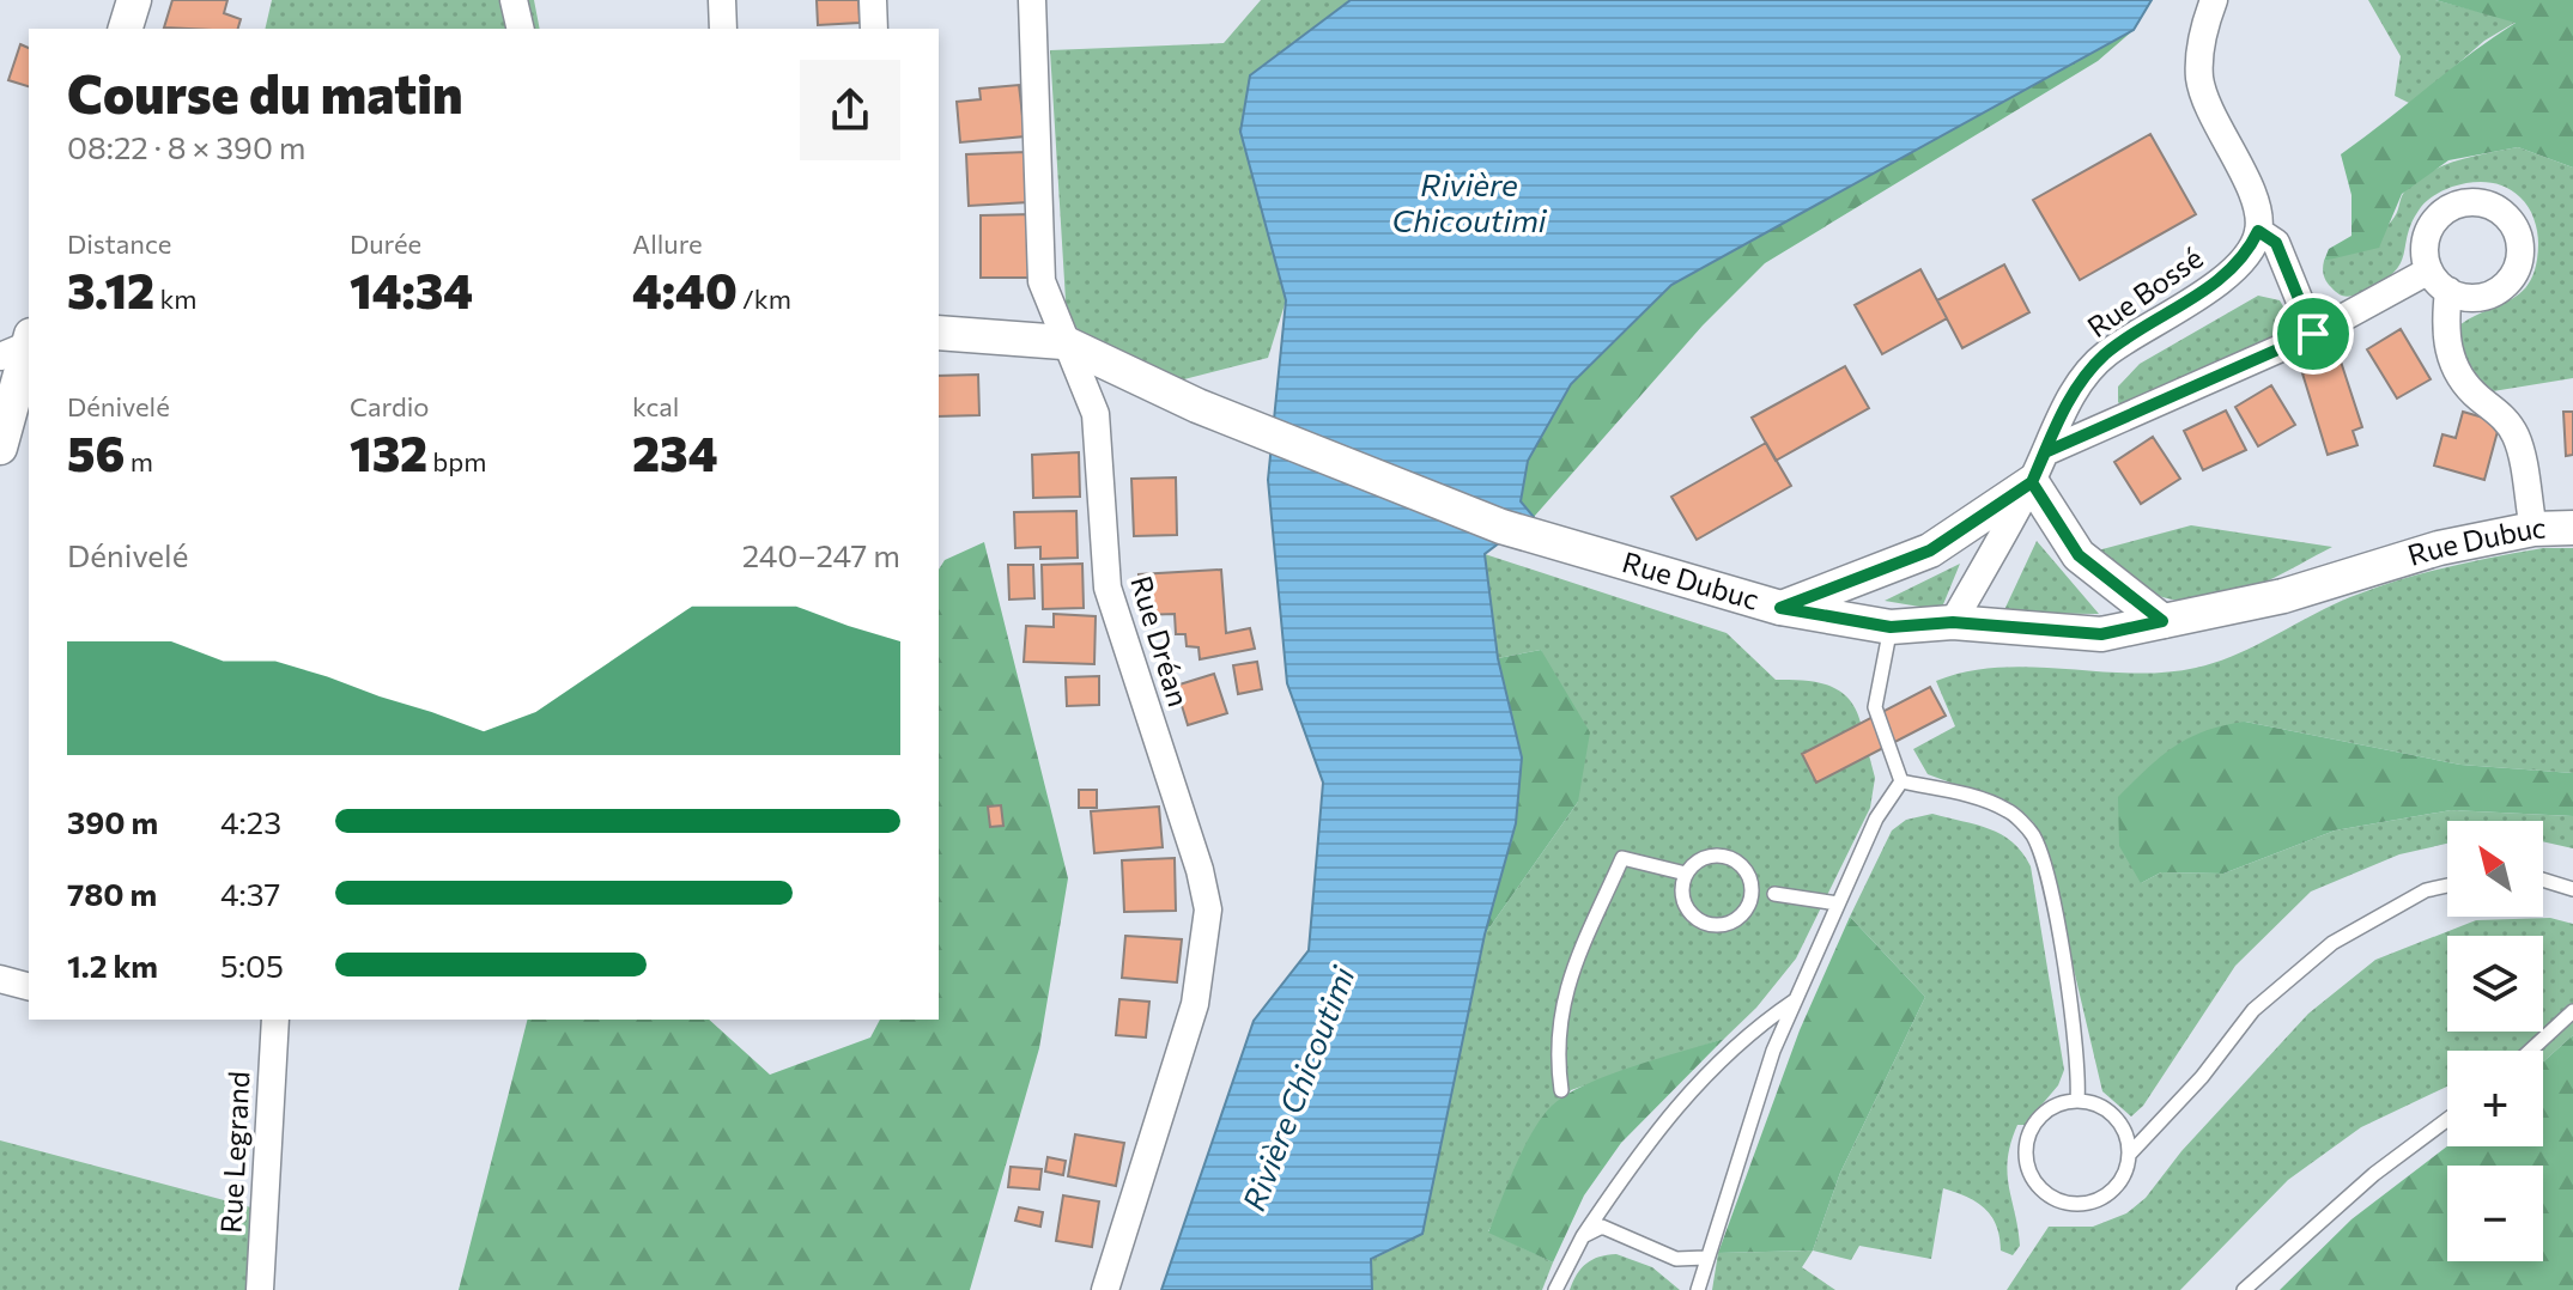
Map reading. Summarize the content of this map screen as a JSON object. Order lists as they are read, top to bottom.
{
  "streets": {
    "street": [
      "Rue Bossé",
      "Rue Dubuc",
      "Rue Dréan",
      "Rue Legrand"
    ]
  },
  "crossings": [
    ["Rue Bossé", "Rue Dubuc"],
    ["Rue Dubuc", "Rue Dréan"]
  ],
  "water": ["Rivière Chicoutimi"],
  "north": "top left",
  "page": {
    "heading": ["Course du matin", "08:22 · 8 × 390 m"],
    "stats": [
      ["Distance", "3.12 km"],
      ["Durée", "14:34"],
      ["Allure", "4:40 /km"],
      ["Dénivelé", "56 m"],
      ["Cardio", "132 bpm"],
      ["kcal", "234"]
    ],
    "chart": ["Dénivelé", "240–247 m"],
    "list": [
      {
        "name": "390 m",
        "note": "4:23"
      },
      {
        "name": "780 m",
        "note": "4:37"
      },
      {
        "name": "1.2 km",
        "note": "5:05"
      }
    ],
    "map_buttons": ["+", "−"]
  }
}
